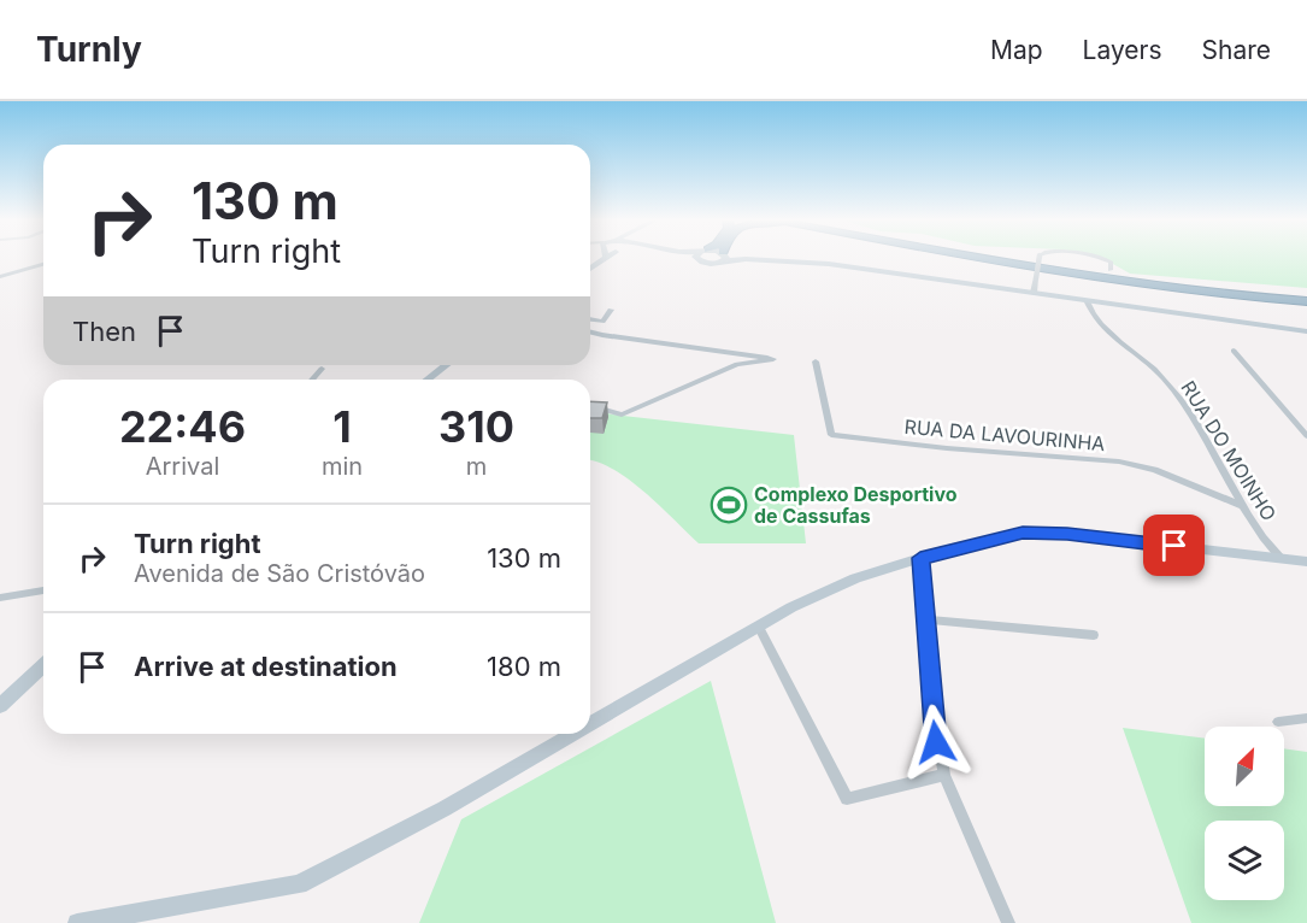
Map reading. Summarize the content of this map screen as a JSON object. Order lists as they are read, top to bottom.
{
  "streets": {
    "street": ["RUA DA LAVOURINHA", "RUA DO MOINHO"]
  },
  "crossings": [
    ["RUA DA LAVOURINHA", "RUA DO MOINHO"]
  ],
  "places": {
    "sports": ["Complexo Desportivo de Cassufas"]
  },
  "north": "top right",
  "page": {
    "header": "Turnly",
    "nav": ["Map", "Layers", "Share"],
    "turn": ["130 m", "Turn right"],
    "then": "Then",
    "eta": [
      "22:46",
      "Arrival",
      "1",
      "min",
      "310",
      "m"
    ],
    "list": [
      {
        "name": "Turn right",
        "note": "Avenida de São Cristóvão",
        "value": "130 m"
      },
      {
        "name": "Arrive at destination",
        "value": "180 m"
      }
    ]
  }
}
